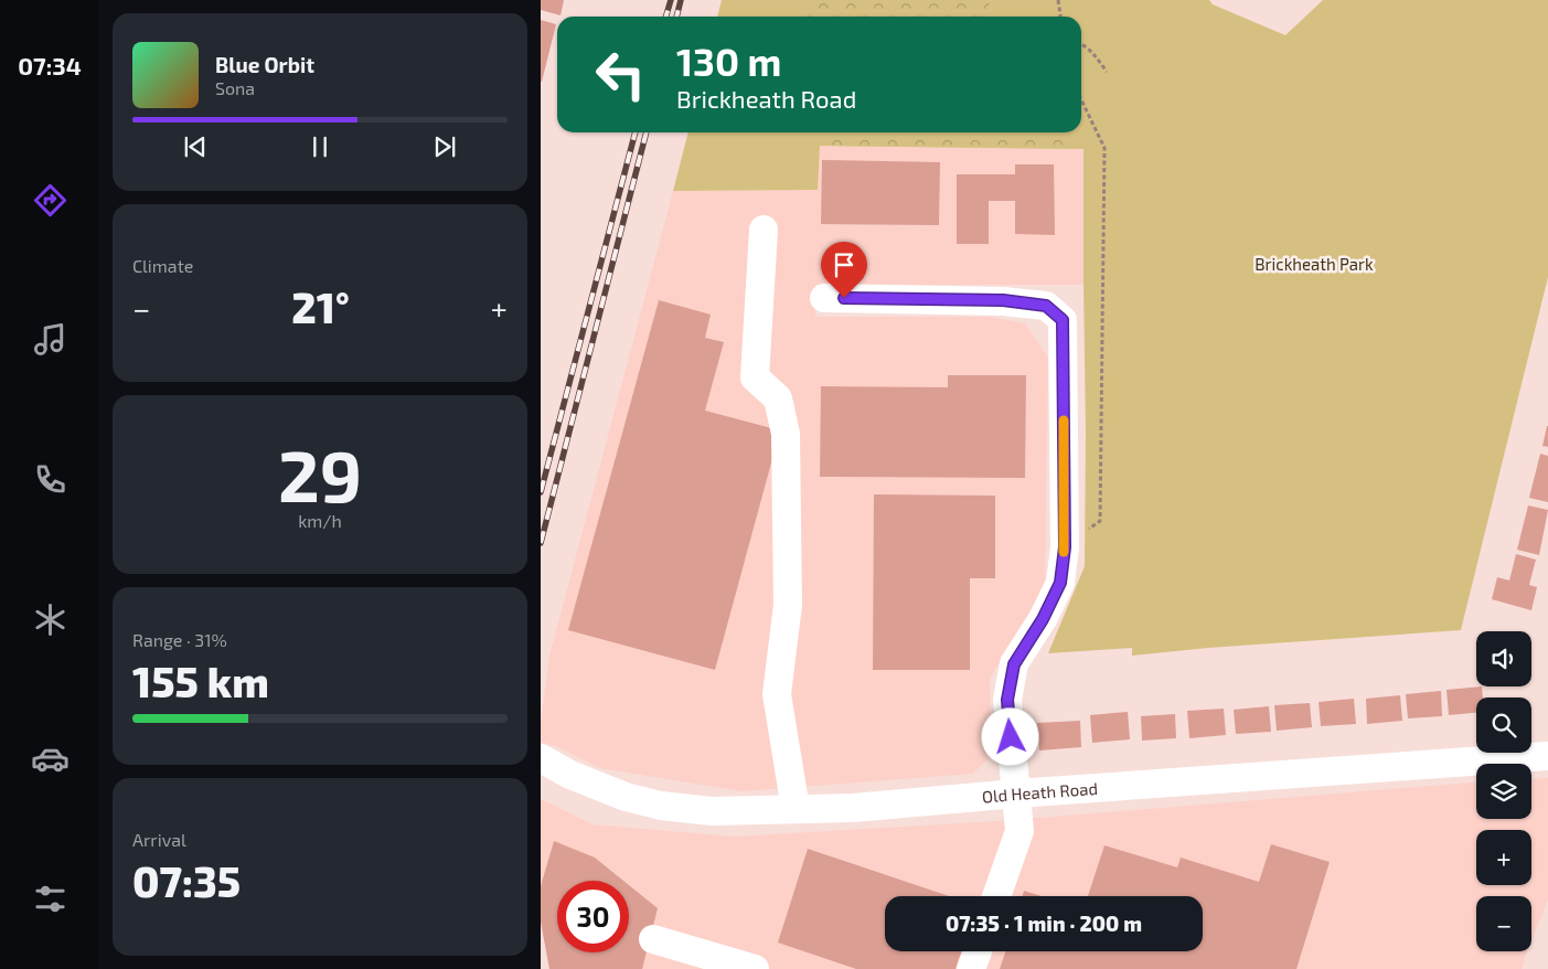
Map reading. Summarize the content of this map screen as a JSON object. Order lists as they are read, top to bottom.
{
  "streets": {
    "street": ["Old Heath Road"]
  },
  "parks": ["Brickheath Park"],
  "page": {
    "tabs": "07:34",
    "turn": ["130 m", "Brickheath Road"],
    "song": ["Blue Orbit", "Sona"],
    "tile": [
      "Climate",
      ["29", "km/h"],
      ["Range · 31%", "155 km"],
      ["Arrival", "07:35"]
    ],
    "heat": ["−", "21°", "+"],
    "map_buttons": ["+", "−"],
    "limit": "30",
    "trip": "07:35 · 1 min · 200 m"
  }
}
